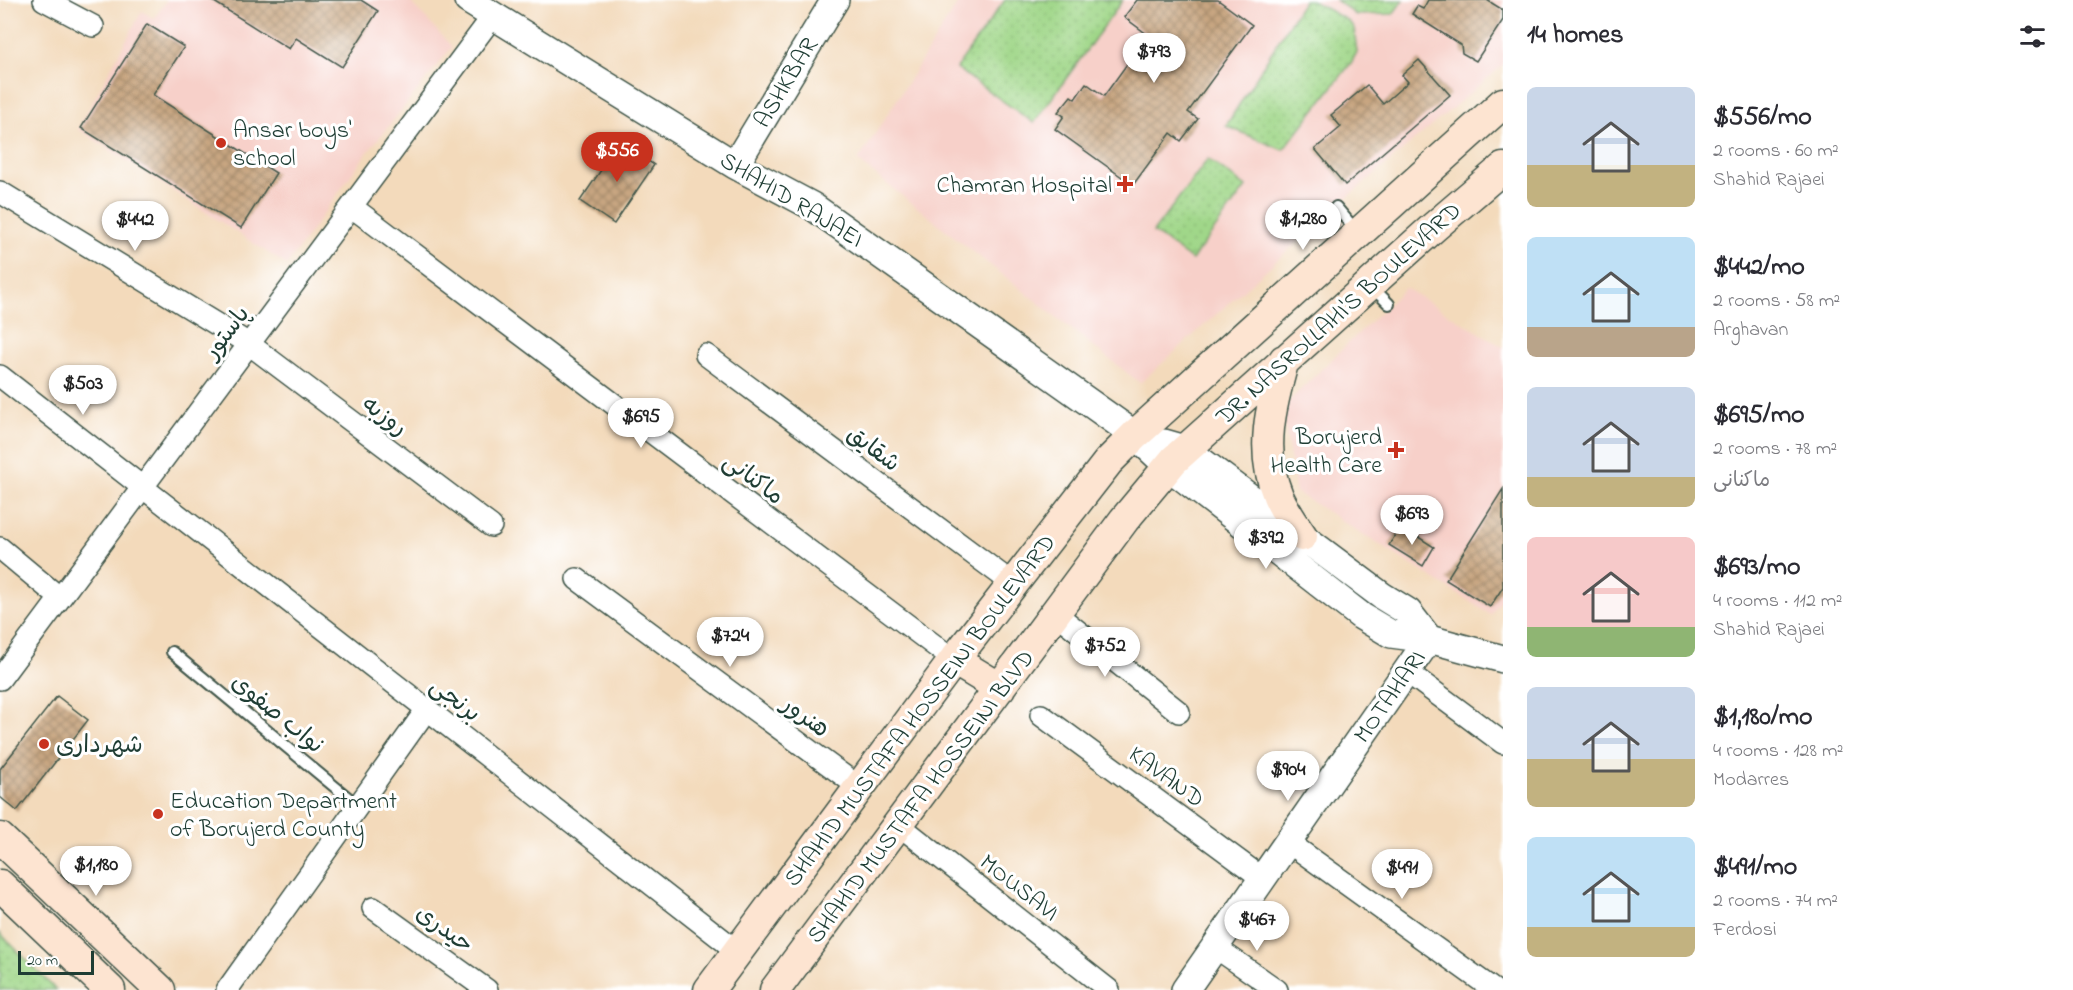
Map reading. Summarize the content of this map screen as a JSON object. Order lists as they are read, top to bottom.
{
  "streets": {
    "main road": ["DR. NASROLLAHI'S BOULEVARD", "SHAHID MUSTAFA HOSSEINI BOULEVARD", "SHAHID MUSTAFA HOSSEINI BLVD"],
    "street": [
      "ASHKBAR",
      "SHAHID RAJAEI",
      "پاستور",
      "روزبه",
      "شقایق",
      "ماکنانی",
      "MOTAHARI",
      "برنجی",
      "هنرور",
      "KAVAND",
      "MOUSAVI",
      "حیدری"
    ],
    "lane": ["نواب صفوی"]
  },
  "crossings": [
    ["ASHKBAR", "SHAHID RAJAEI"],
    ["SHAHID RAJAEI", "DR. NASROLLAHI'S BOULEVARD"],
    ["SHAHID RAJAEI", "پاستور"],
    ["SHAHID RAJAEI", "MOTAHARI"],
    ["SHAHID RAJAEI", "SHAHID MUSTAFA HOSSEINI BOULEVARD"],
    ["SHAHID RAJAEI", "SHAHID MUSTAFA HOSSEINI BLVD"],
    ["DR. NASROLLAHI'S BOULEVARD", "SHAHID MUSTAFA HOSSEINI BOULEVARD"],
    ["DR. NASROLLAHI'S BOULEVARD", "SHAHID MUSTAFA HOSSEINI BLVD"],
    ["پاستور", "روزبه"],
    ["پاستور", "ماکنانی"],
    ["پاستور", "برنجی"],
    ["شقایق", "SHAHID MUSTAFA HOSSEINI BOULEVARD"],
    ["ماکنانی", "SHAHID MUSTAFA HOSSEINI BOULEVARD"],
    ["MOTAHARI", "KAVAND"],
    ["برنجی", "SHAHID MUSTAFA HOSSEINI BOULEVARD"],
    ["SHAHID MUSTAFA HOSSEINI BOULEVARD", "هنرور"],
    ["SHAHID MUSTAFA HOSSEINI BLVD", "MOUSAVI"]
  ],
  "places": {
    "other": ["Ansar boys' school", "شهرداری", "Education Department of Borujerd County"],
    "health": ["Chamran Hospital", "Borujerd Health Care"]
  },
  "scale_bar": "20 m",
  "page": {
    "heading": "14 homes",
    "price": [
      "$793",
      "$556",
      "$1,280",
      "$442",
      "$503",
      "$695",
      "$693",
      "$392",
      "$724",
      "$752",
      "$904",
      "$1,180",
      "$491",
      "$467"
    ],
    "list": [
      {
        "name": "$556/mo",
        "note": "2 rooms · 60 m² · Shahid Rajaei"
      },
      {
        "name": "$442/mo",
        "note": "2 rooms · 58 m² · Arghavan"
      },
      {
        "name": "$695/mo",
        "note": "2 rooms · 78 m² · ماکنانی"
      },
      {
        "name": "$693/mo",
        "note": "4 rooms · 112 m² · Shahid Rajaei"
      },
      {
        "name": "$1,180/mo",
        "note": "4 rooms · 128 m² · Modarres"
      },
      {
        "name": "$491/mo",
        "note": "2 rooms · 74 m² · Ferdosi"
      }
    ],
    "scale": "20 m"
  }
}
